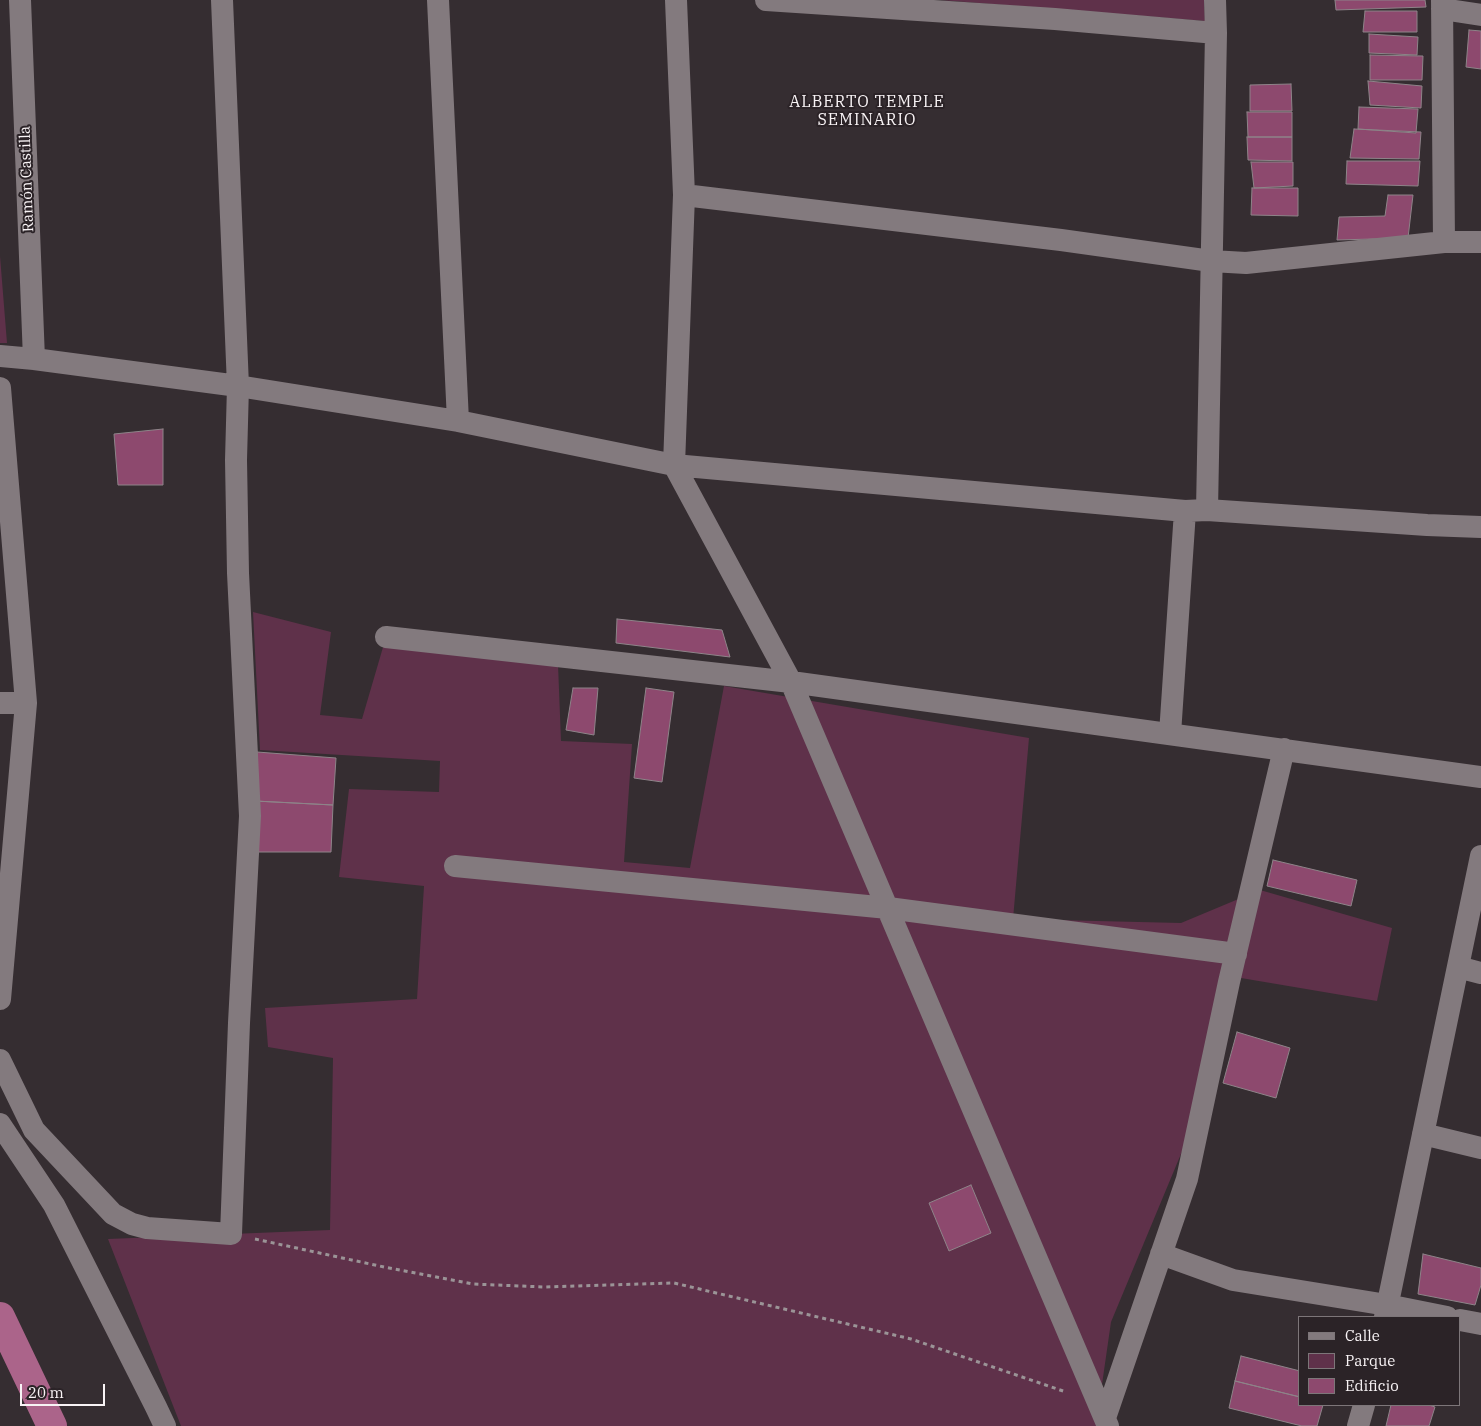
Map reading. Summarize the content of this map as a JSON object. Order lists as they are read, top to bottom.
{
  "streets": {
    "street": ["Ramón Castilla"]
  },
  "districts": ["ALBERTO TEMPLE SEMINARIO"],
  "legend": ["Calle", "Parque", "Edificio"],
  "scale_bar": "20 m"
}
